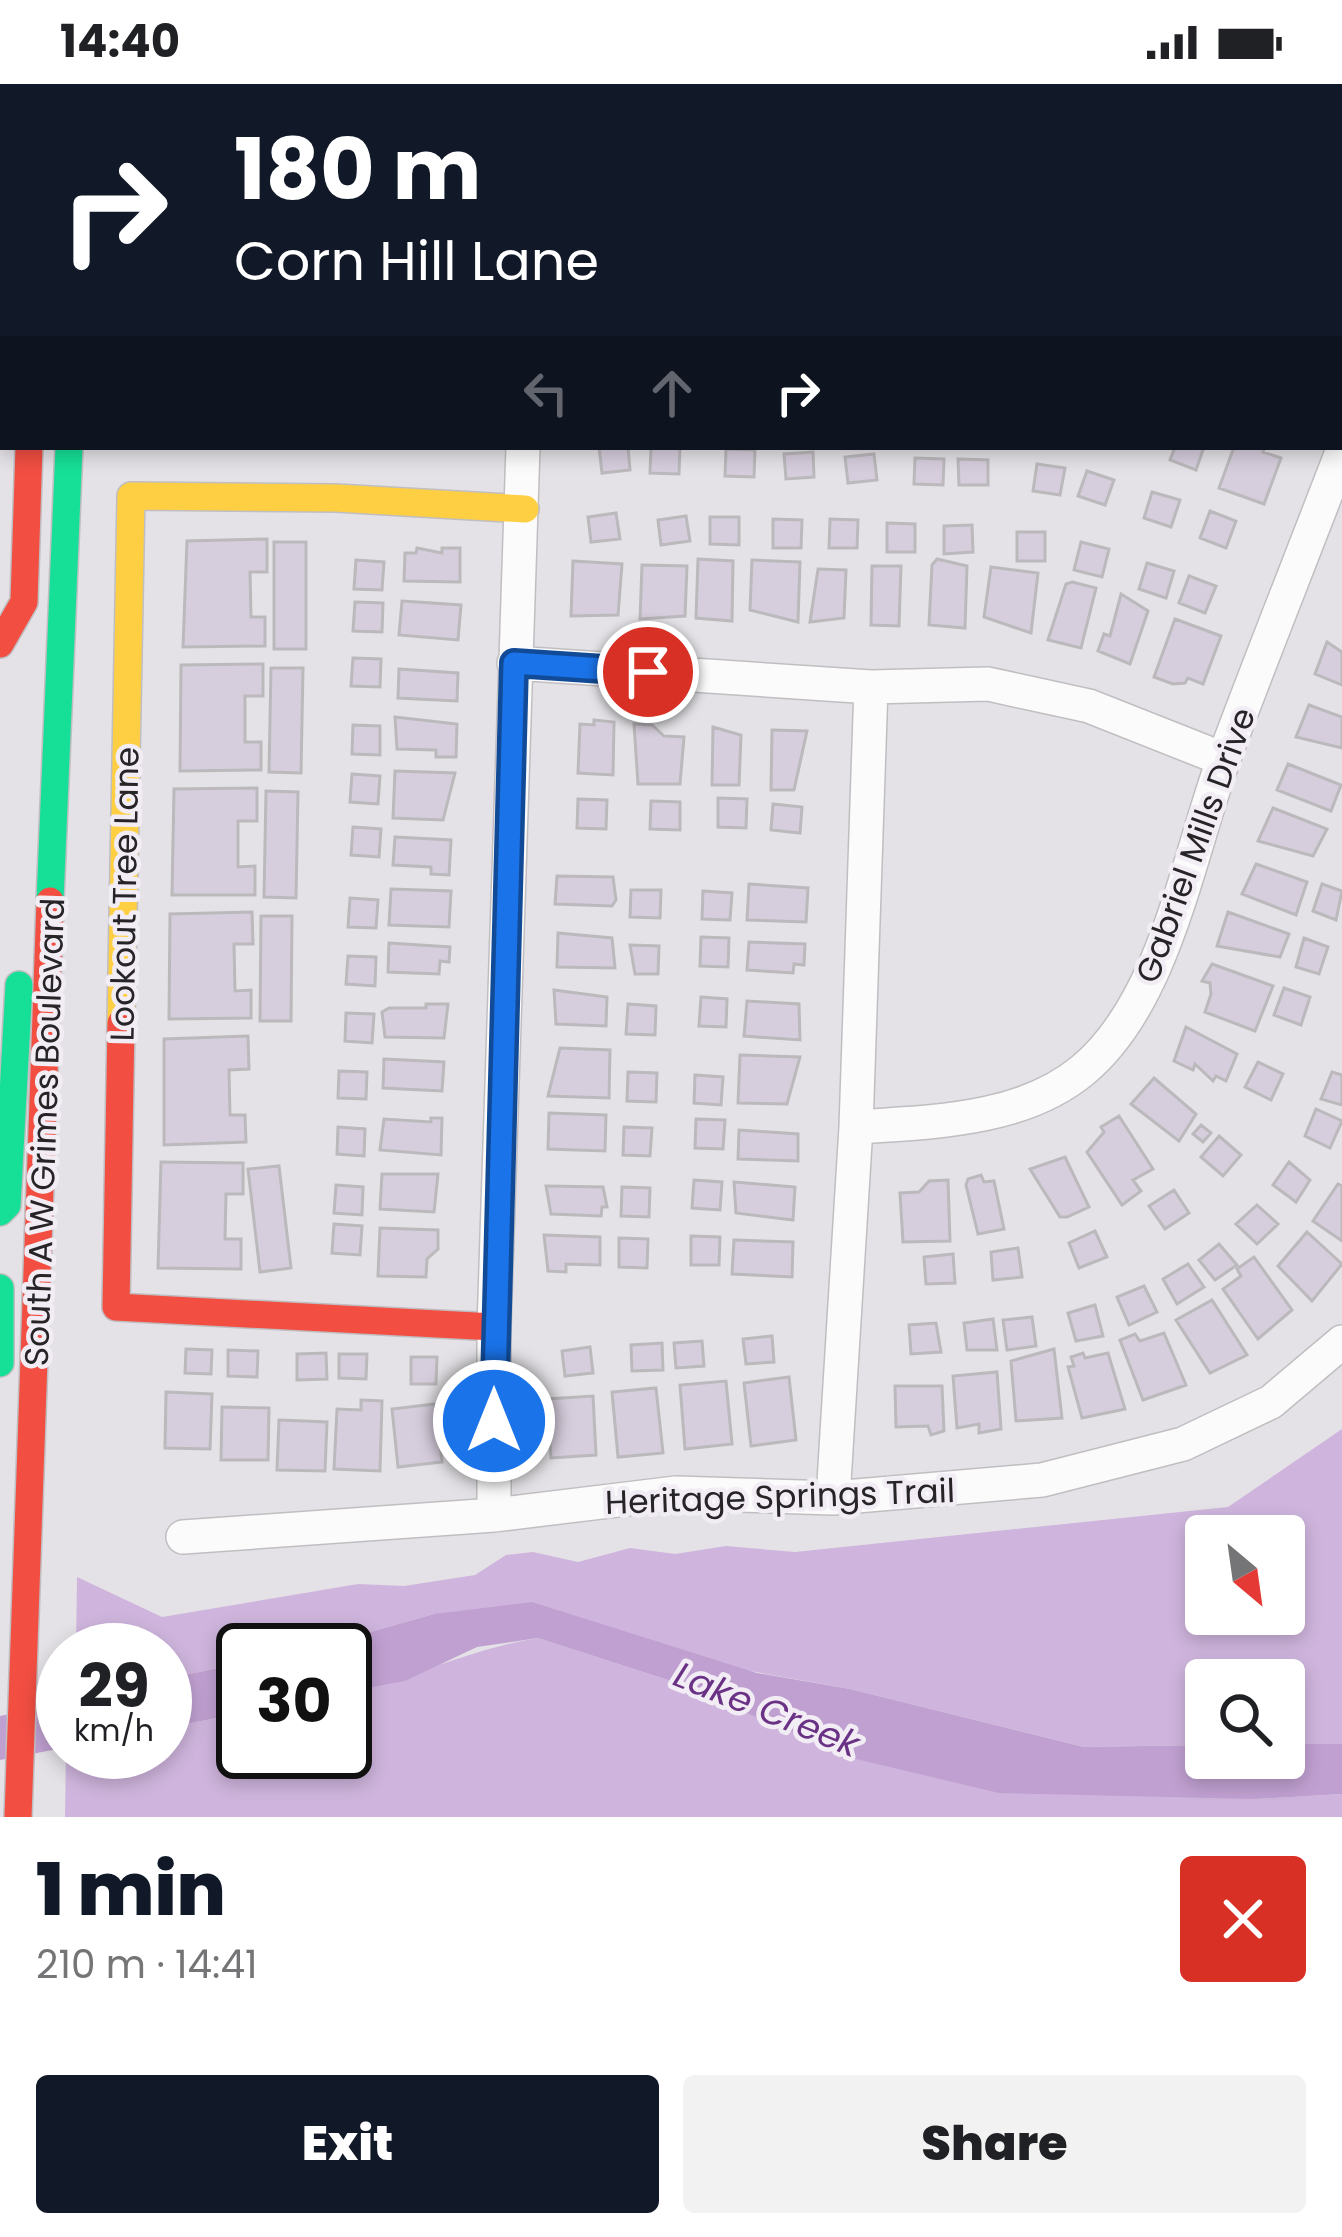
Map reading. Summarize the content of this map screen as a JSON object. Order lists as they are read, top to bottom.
{
  "streets": {
    "main road": ["Lookout Tree Lane", "South A W Grimes Boulevard"],
    "street": ["Gabriel Mills Drive", "Heritage Springs Trail"]
  },
  "water": ["Lake Creek"],
  "north": "bottom right",
  "page": {
    "status": "14:40",
    "turn": ["180 m", "Corn Hill Lane"],
    "speed": "29 km/h",
    "limit": "30",
    "heading": ["1 min", "210 m · 14:41"],
    "buttons": ["Exit", "Share"]
  }
}
